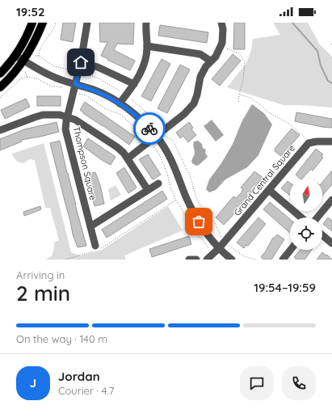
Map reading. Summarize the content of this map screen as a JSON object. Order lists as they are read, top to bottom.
{
  "streets": {
    "street": ["Thompson Square", "Grand Central Square"]
  },
  "north": "top",
  "page": {
    "status": "19:52",
    "heading": ["2 min", "Arriving in", "19:54–19:59"],
    "panel": ["Jordan", "Courier · 4.7"],
    "bar": "On the way · 140 m",
    "round": "J"
  }
}
